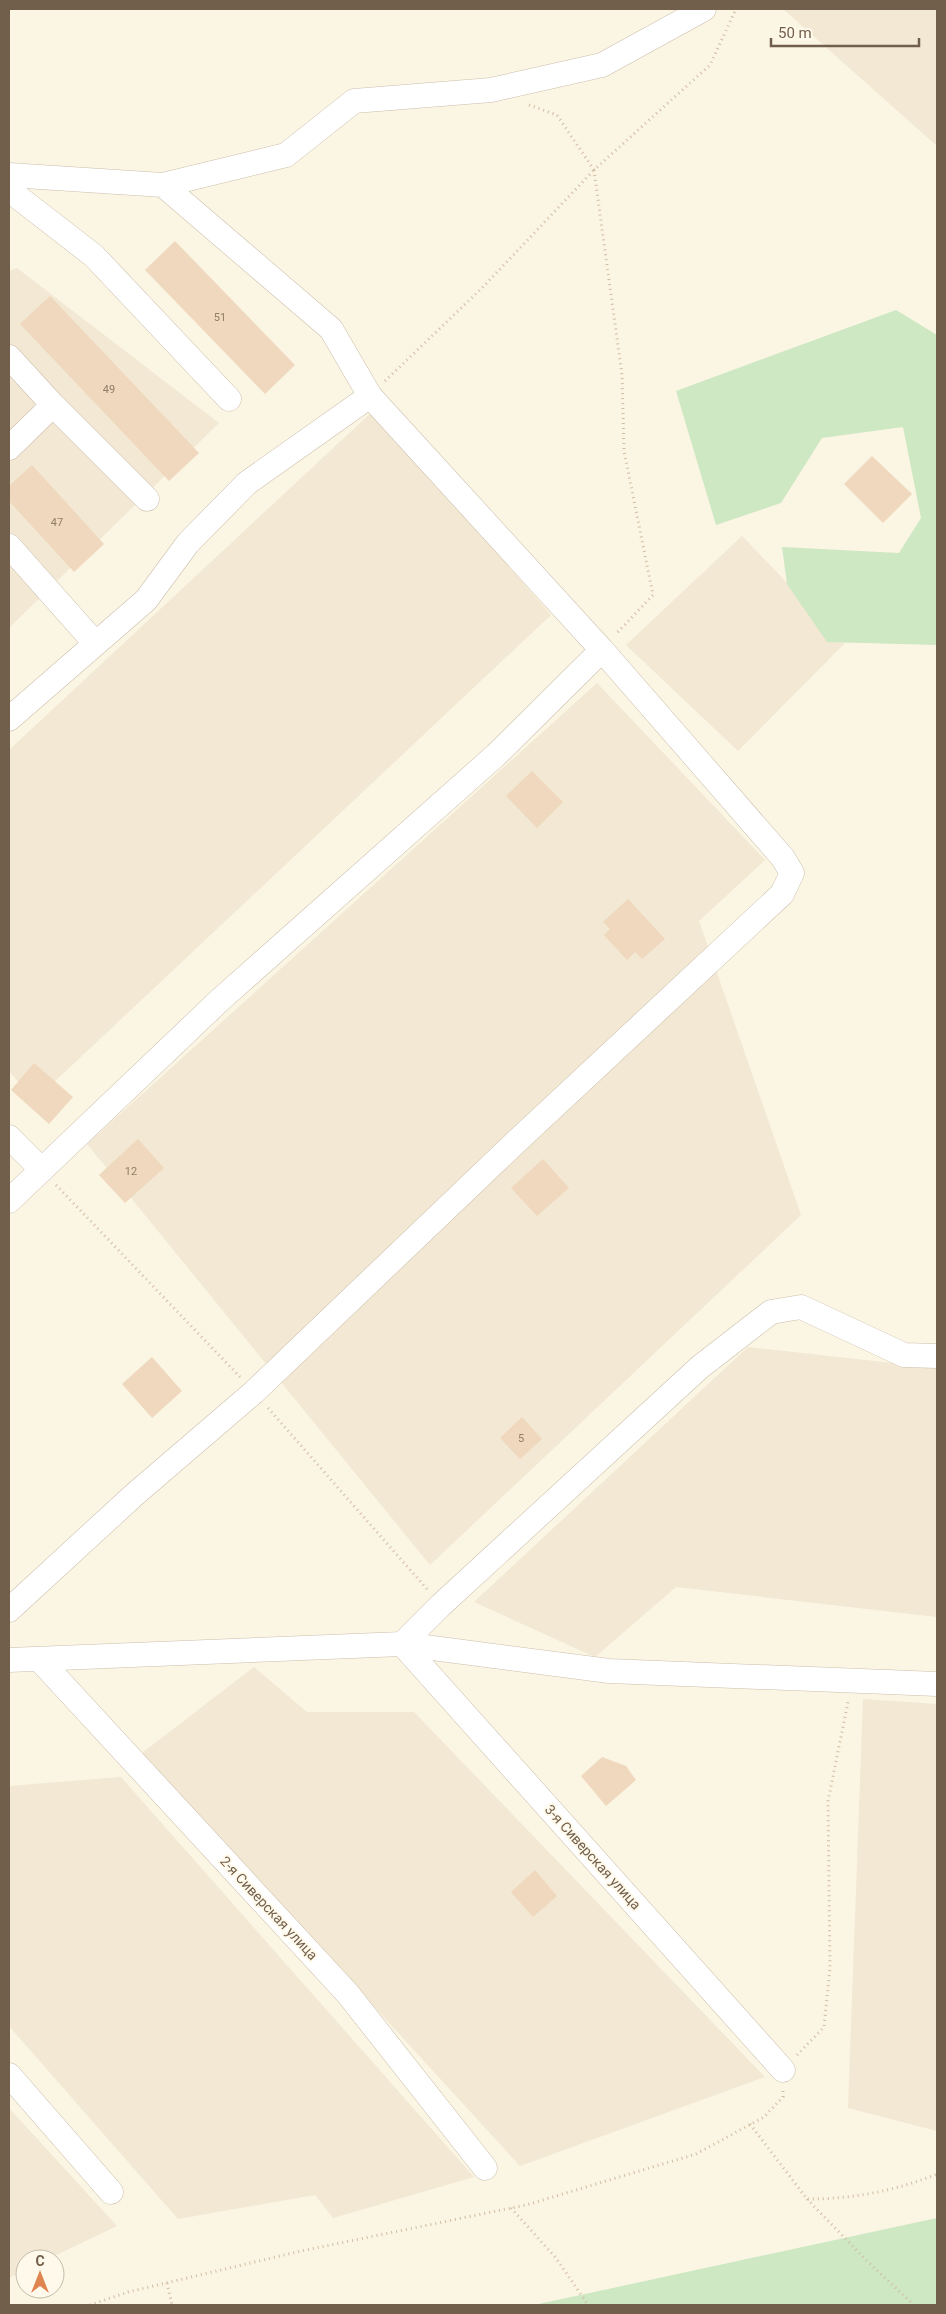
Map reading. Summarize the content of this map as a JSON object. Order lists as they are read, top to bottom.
{
  "streets": {
    "street": ["3-я Сиверская улица", "2-я Сиверская улица"]
  },
  "house_numbers": [
    "51",
    "49",
    "47",
    "12",
    "5"
  ],
  "scale_bar": "50 m",
  "north": "top"
}
